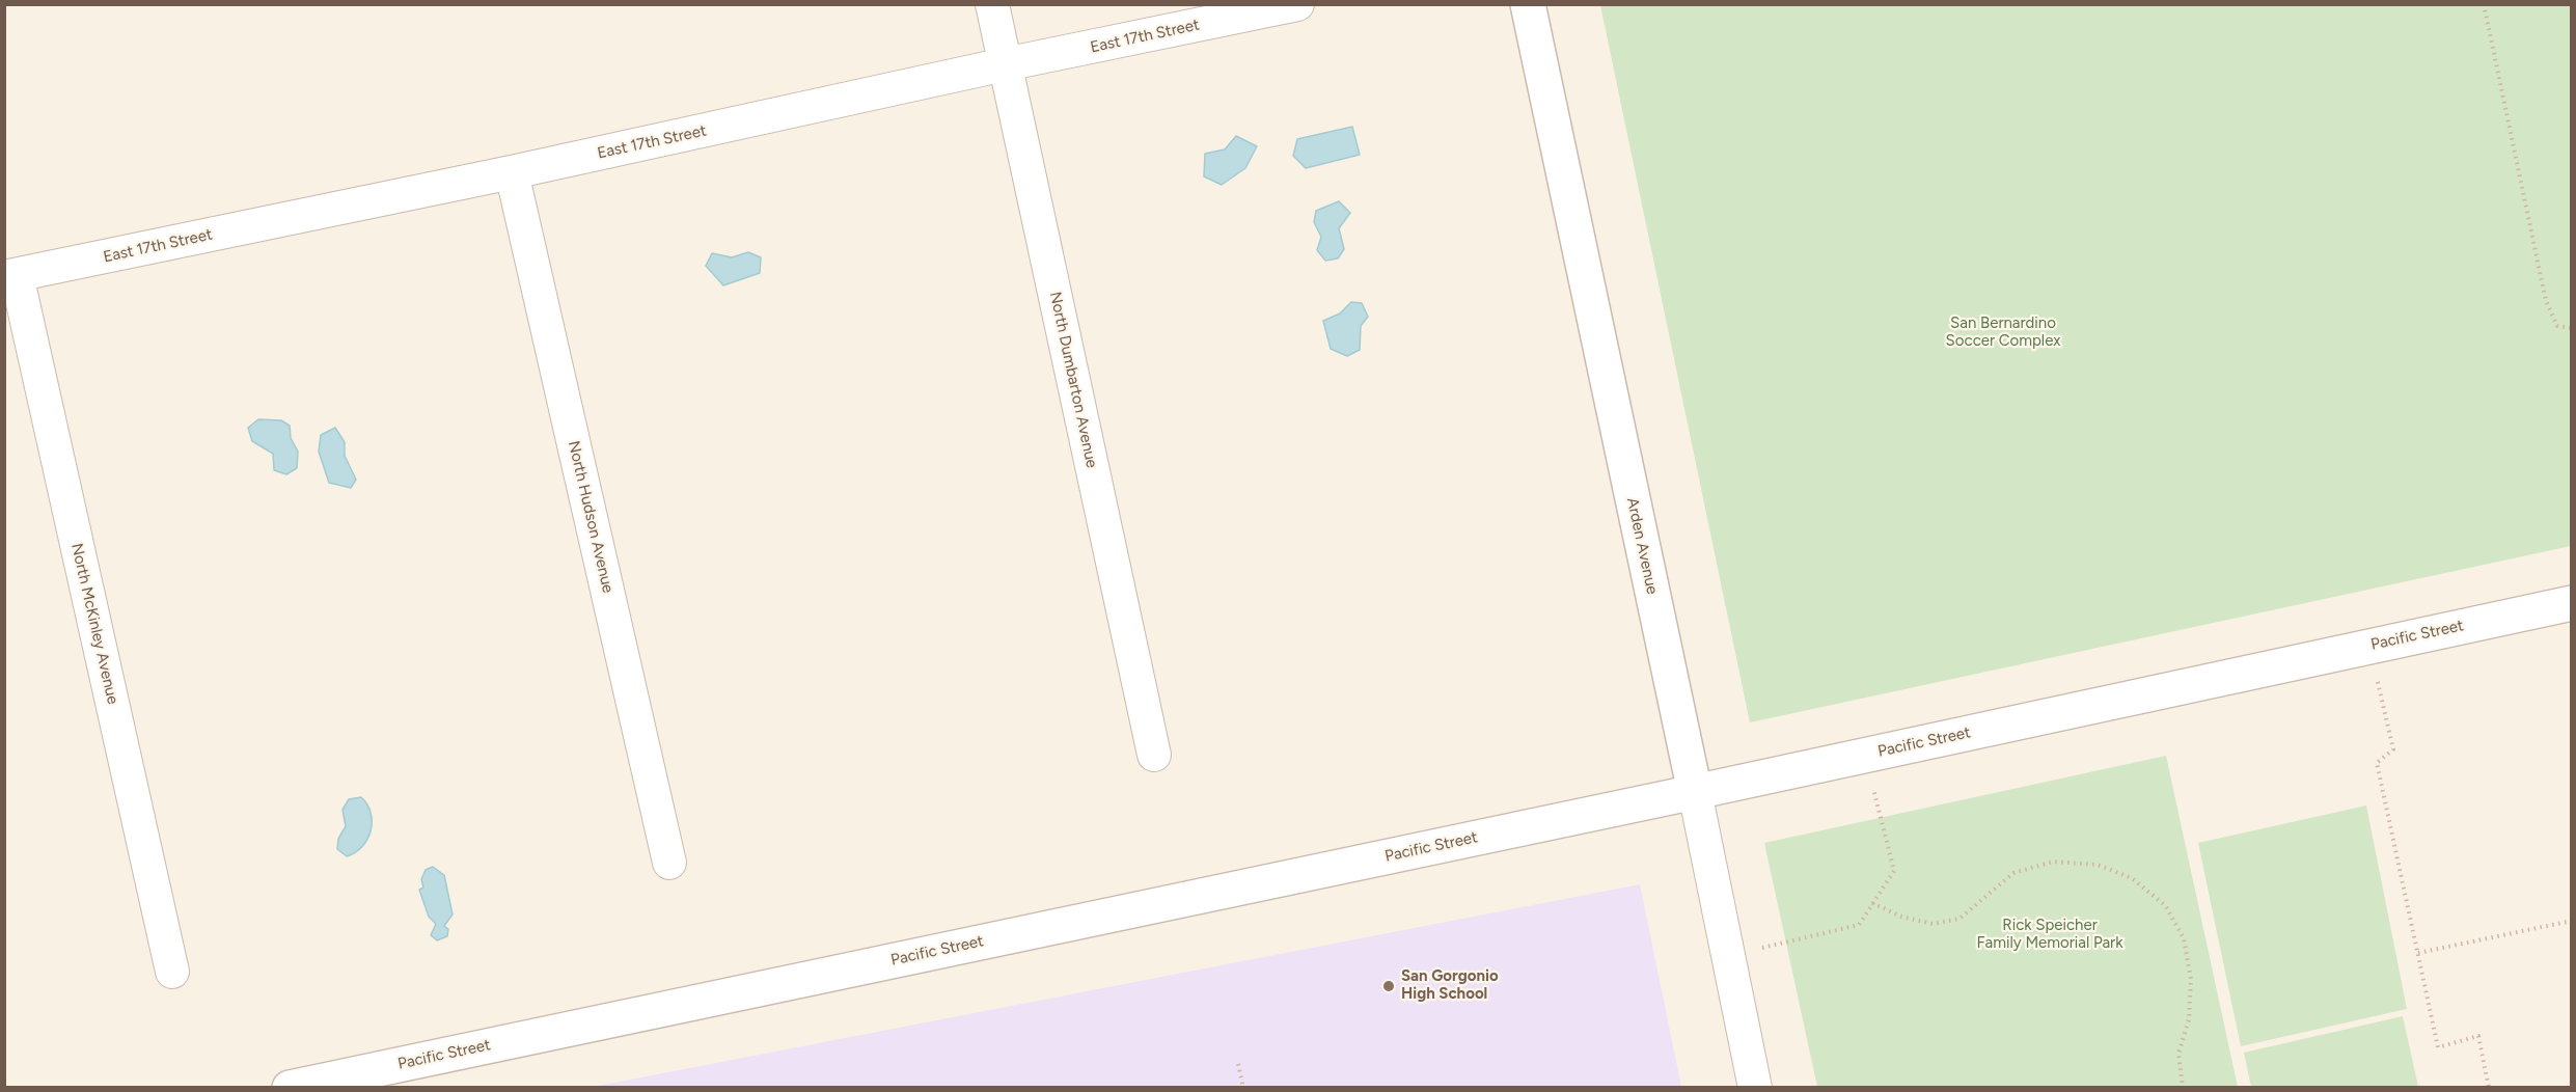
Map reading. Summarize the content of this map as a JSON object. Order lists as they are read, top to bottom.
{
  "streets": {
    "street": [
      "East 17th Street",
      "North Dumbarton Avenue",
      "North Hudson Avenue",
      "Arden Avenue",
      "North McKinley Avenue",
      "Pacific Street"
    ]
  },
  "crossings": [
    ["East 17th Street", "North Dumbarton Avenue"],
    ["East 17th Street", "North Hudson Avenue"],
    ["East 17th Street", "North McKinley Avenue"],
    ["Arden Avenue", "Pacific Street"]
  ],
  "parks": ["San Bernardino Soccer Complex", "Rick Speicher Family Memorial Park"],
  "places": ["San Gorgonio High School"]
}
